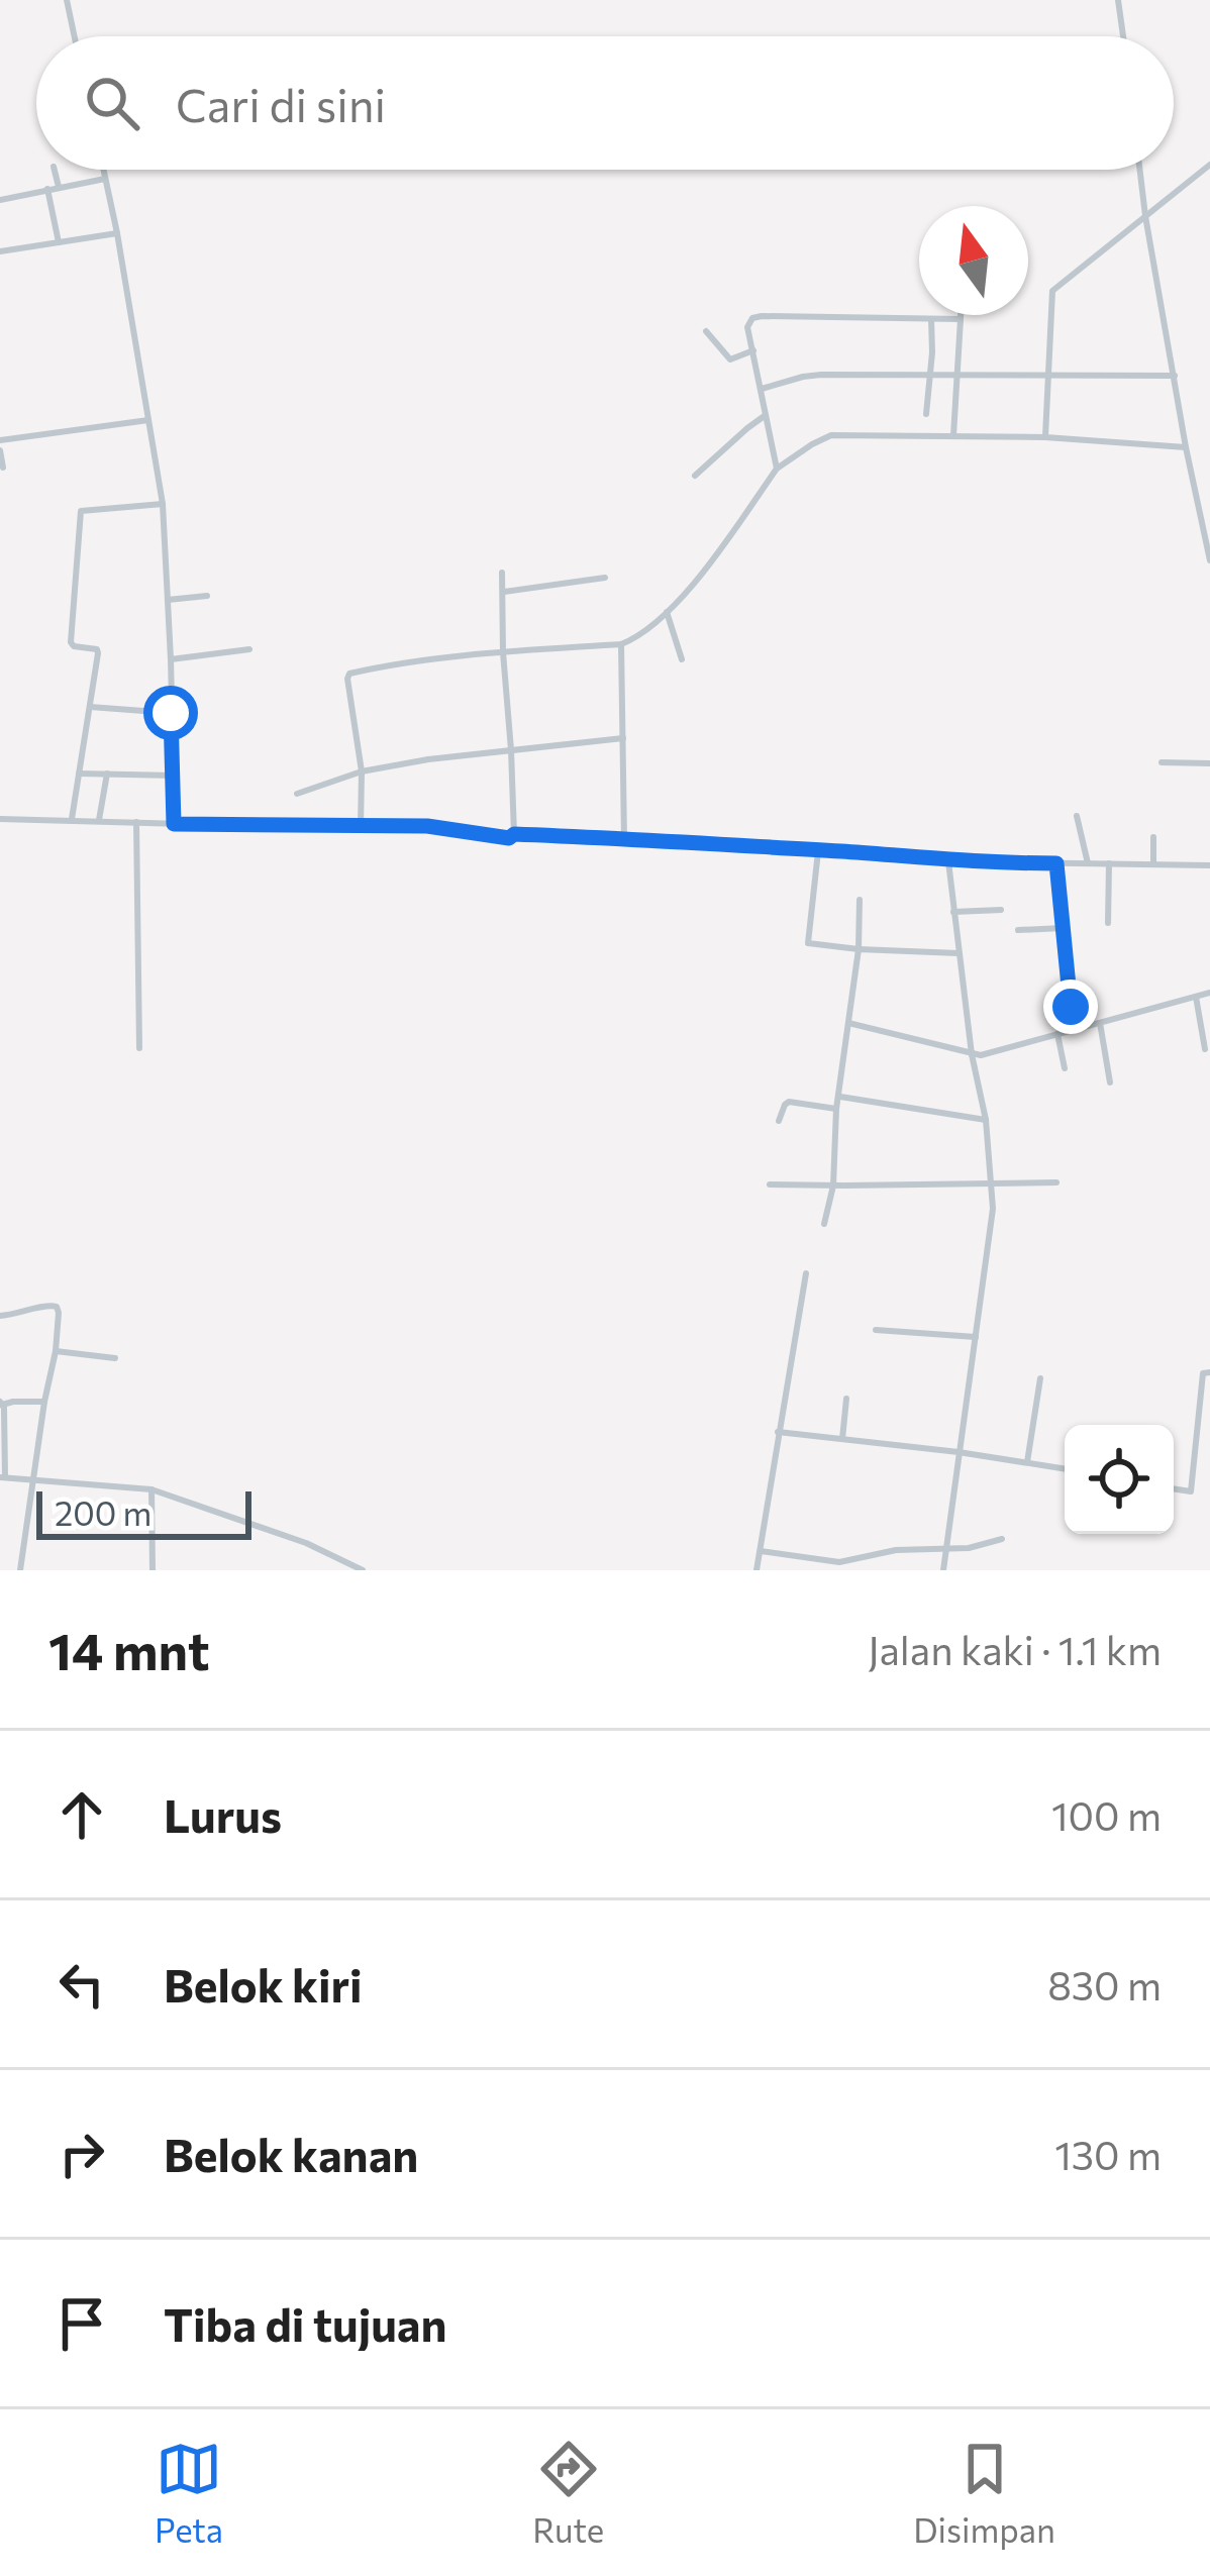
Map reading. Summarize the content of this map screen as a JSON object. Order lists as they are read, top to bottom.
{
  "scale_bar": "200 m",
  "north": "top",
  "page": {
    "search": "Cari di sini",
    "scale": "200 m",
    "heading": ["14 mnt", "Jalan kaki · 1.1 km"],
    "list": [
      ["Lurus", "100 m"],
      ["Belok kiri", "830 m"],
      ["Belok kanan", "130 m"],
      "Tiba di tujuan"
    ],
    "nav": ["Peta", "Rute", "Disimpan"]
  }
}
